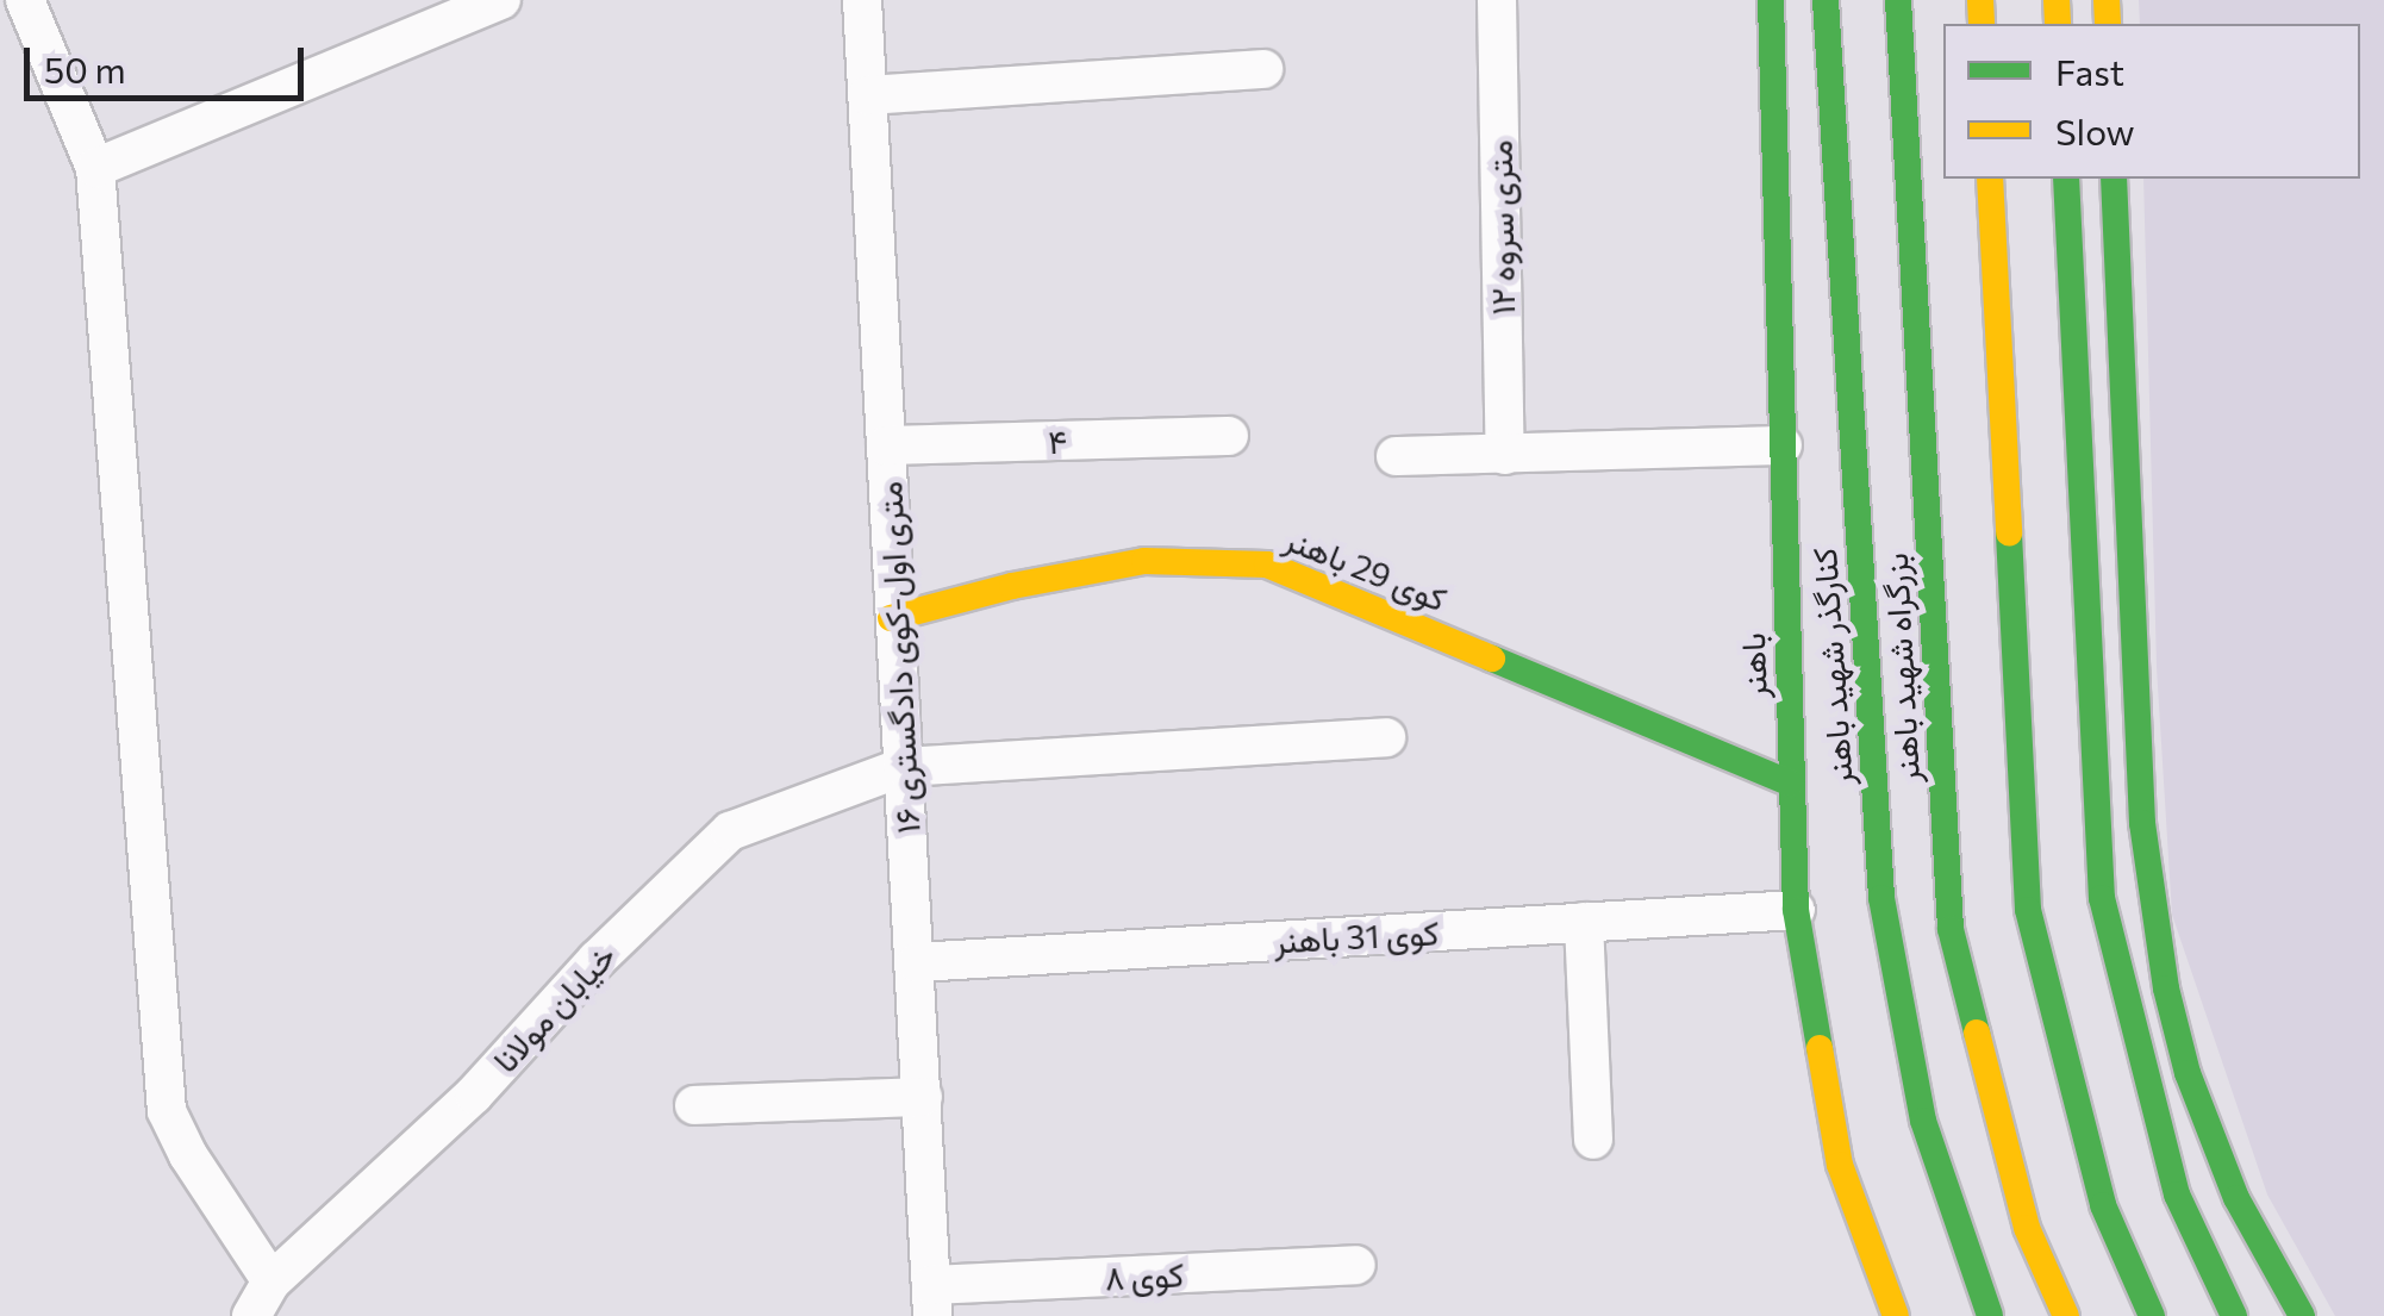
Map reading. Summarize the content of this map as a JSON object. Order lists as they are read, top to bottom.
{
  "streets": {
    "main road": [
      "کوی 29 باهنر",
      "باهنر",
      "کنارگذر شهید باهنر",
      "بزرگراه شهید باهنر"
    ],
    "street": [
      "۱۲ متری سروه",
      "۴",
      "۱۶ متری اول-کوی دادگستری",
      "کوی 31 باهنر",
      "خیابان مولانا",
      "کوی ۸"
    ]
  },
  "crossings": [
    ["۴", "۱۶ متری اول-کوی دادگستری"],
    ["کوی 29 باهنر", "۱۶ متری اول-کوی دادگستری"],
    ["کوی 29 باهنر", "باهنر"],
    ["۱۶ متری اول-کوی دادگستری", "کوی 31 باهنر"],
    ["۱۶ متری اول-کوی دادگستری", "خیابان مولانا"],
    ["۱۶ متری اول-کوی دادگستری", "کوی ۸"],
    ["باهنر", "کوی 31 باهنر"]
  ],
  "legend": ["Fast", "Slow"],
  "scale_bar": "50 m"
}
